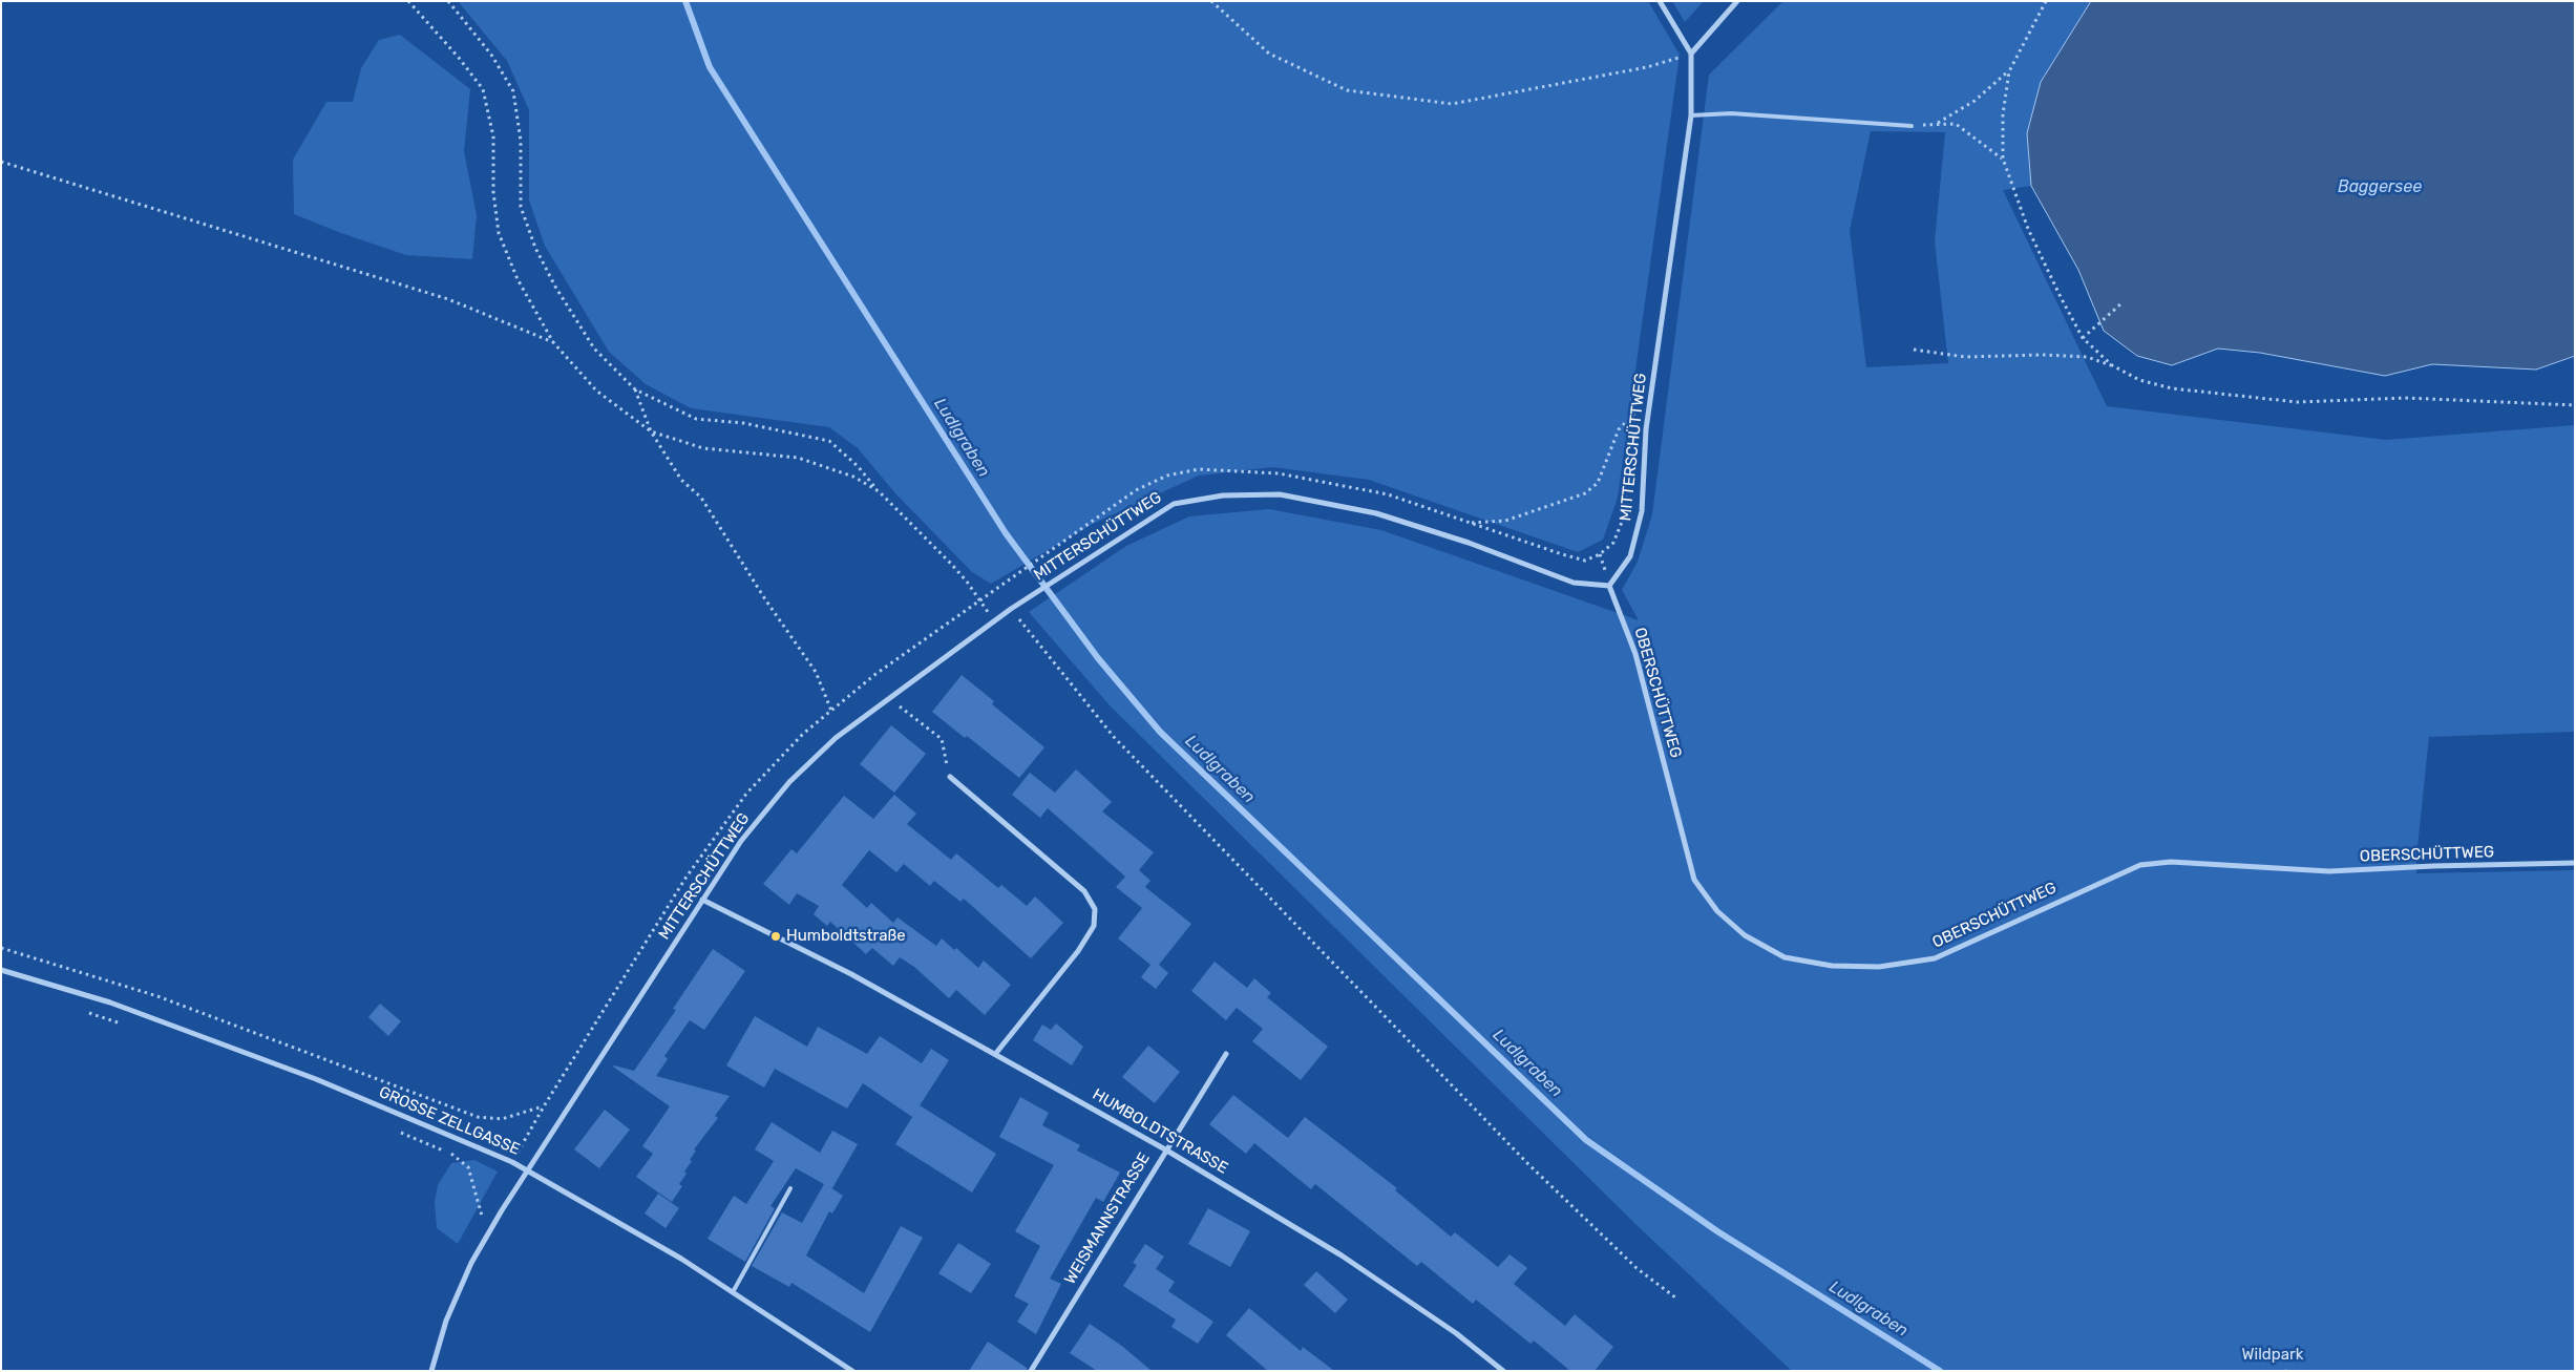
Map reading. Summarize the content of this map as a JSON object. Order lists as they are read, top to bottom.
{
  "streets": {
    "street": [
      "MITTERSCHÜTTWEG",
      "OBERSCHÜTTWEG",
      "GROSSE ZELLGASSE",
      "HUMBOLDTSTRASSE",
      "WEISMANNSTRASSE"
    ]
  },
  "crossings": [
    ["MITTERSCHÜTTWEG", "OBERSCHÜTTWEG"],
    ["MITTERSCHÜTTWEG", "GROSSE ZELLGASSE"],
    ["MITTERSCHÜTTWEG", "HUMBOLDTSTRASSE"],
    ["HUMBOLDTSTRASSE", "WEISMANNSTRASSE"]
  ],
  "water": ["Baggersee", "Ludlgraben"],
  "parks": ["Wildpark"],
  "places": ["Humboldtstraße"]
}
